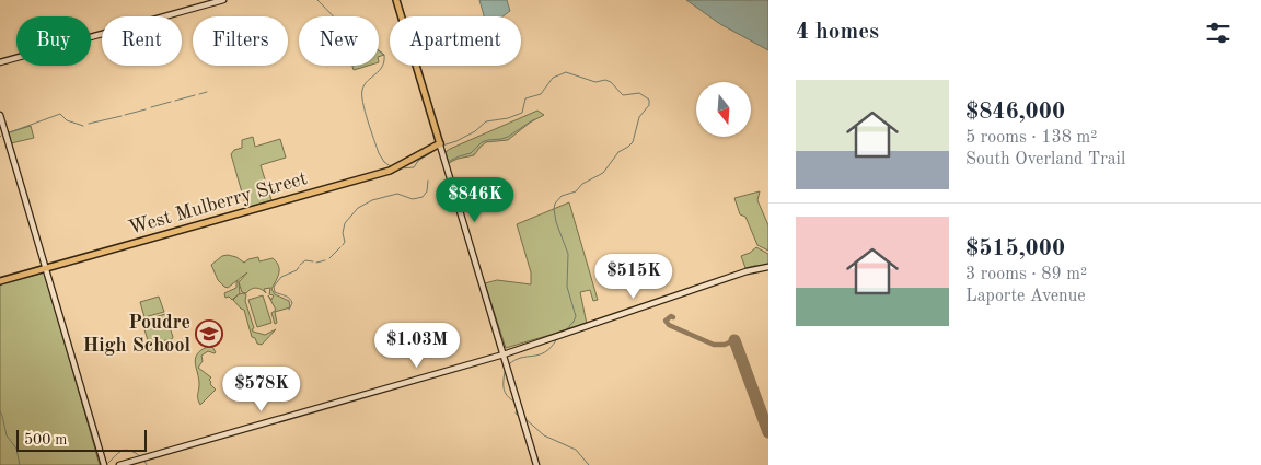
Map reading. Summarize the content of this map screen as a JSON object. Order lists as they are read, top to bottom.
{
  "streets": {
    "main road": ["West Mulberry Street"]
  },
  "places": {
    "school or university": ["Poudre High School"]
  },
  "scale_bar": "500 m",
  "north": "bottom",
  "page": {
    "heading": "4 homes",
    "chip": [
      "Buy",
      "Rent",
      "Filters",
      "New",
      "Apartment"
    ],
    "list": [
      {
        "name": "$846,000",
        "note": "5 rooms · 138 m² · South Overland Trail"
      },
      {
        "name": "$515,000",
        "note": "3 rooms · 89 m² · Laporte Avenue"
      }
    ],
    "price": [
      "$846K",
      "$515K",
      "$1.03M",
      "$578K"
    ],
    "scale": "500 m"
  }
}
